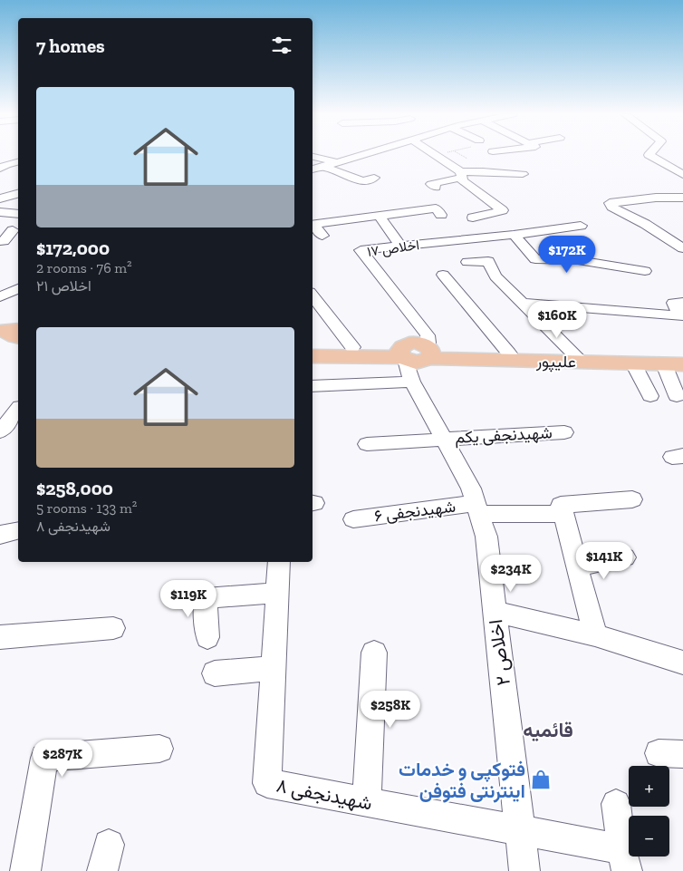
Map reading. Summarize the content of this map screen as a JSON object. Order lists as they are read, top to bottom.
{
  "streets": {
    "main road": ["علیپور"],
    "street": [
      "اخلاص ۱۷",
      "شهیدنجفی یکم",
      "شهیدنجفی ۶",
      "اخلاص ۲",
      "شهیدنجفی ۸"
    ]
  },
  "crossings": [
    ["اخلاص ۱۷", "علیپور"],
    ["اخلاص ۱۷", "اخلاص ۲"],
    ["علیپور", "اخلاص ۲"],
    ["شهیدنجفی یکم", "اخلاص ۲"],
    ["شهیدنجفی ۶", "اخلاص ۲"],
    ["اخلاص ۲", "شهیدنجفی ۸"]
  ],
  "districts": ["قائمیه"],
  "places": {
    "shop": ["فتوکپی و خدمات اینترنتی فتوفن"]
  },
  "page": {
    "heading": "7 homes",
    "list": [
      {
        "name": "$172,000",
        "note": "2 rooms · 76 m² · اخلاص ۲۱"
      },
      {
        "name": "$258,000",
        "note": "5 rooms · 133 m² · شهیدنجفی ۸"
      }
    ],
    "price": [
      "$172K",
      "$160K",
      "$141K",
      "$234K",
      "$119K",
      "$258K",
      "$287K"
    ],
    "map_buttons": ["+", "−"]
  }
}
